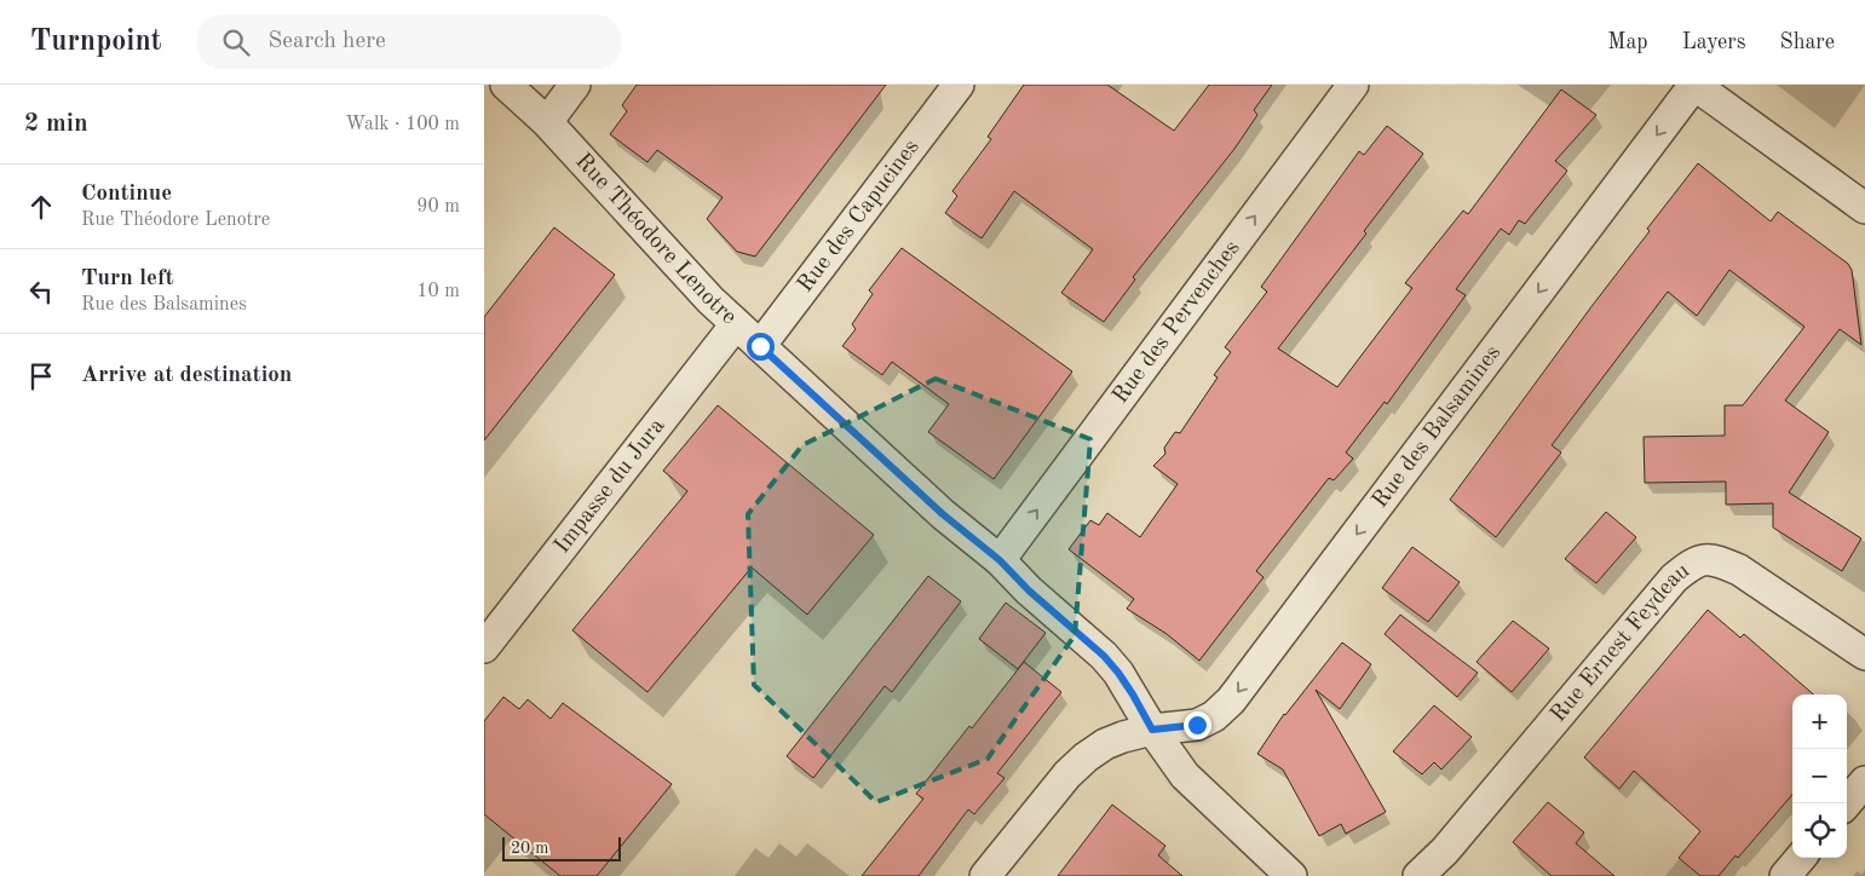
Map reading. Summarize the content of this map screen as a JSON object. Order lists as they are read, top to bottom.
{
  "streets": {
    "street": [
      "Rue des Capucines",
      "Rue Théodore Lenotre",
      "Rue des Pervenches",
      "Rue des Balsamines",
      "Impasse du Jura",
      "Rue Ernest Feydeau"
    ]
  },
  "crossings": [
    ["Rue des Capucines", "Rue Théodore Lenotre"],
    ["Rue Théodore Lenotre", "Rue des Pervenches"],
    ["Rue Théodore Lenotre", "Rue des Balsamines"],
    ["Rue Théodore Lenotre", "Impasse du Jura"]
  ],
  "one_way": ["Rue des Pervenches", "Rue des Balsamines"],
  "scale_bar": "20 m",
  "page": {
    "header": "Turnpoint",
    "search": "Search here",
    "nav": ["Map", "Layers", "Share"],
    "heading": ["2 min", "Walk · 100 m"],
    "list": [
      ["Continue", "Rue Théodore Lenotre", "90 m"],
      ["Turn left", "Rue des Balsamines", "10 m"],
      "Arrive at destination"
    ],
    "map_buttons": ["+", "−"],
    "scale": "20 m"
  }
}
